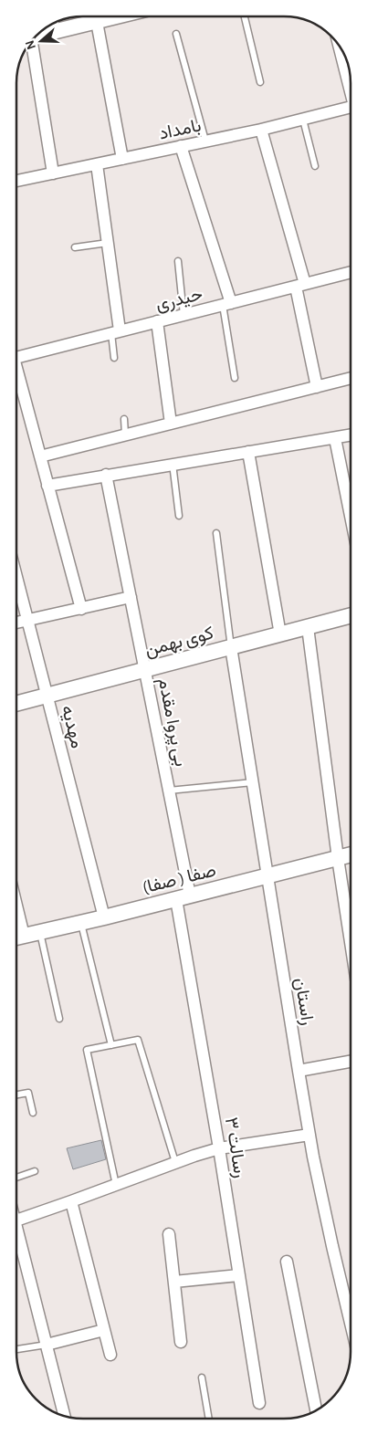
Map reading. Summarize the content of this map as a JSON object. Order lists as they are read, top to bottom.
{
  "streets": {
    "street": [
      "بامداد",
      "حیدری",
      "کوی بهمن",
      "بی پروا مقدم",
      "مهدیه",
      "صفا ( صفا)",
      "راستان",
      "رسالت ۳"
    ]
  },
  "crossings": [
    ["کوی بهمن", "بی پروا مقدم"],
    ["کوی بهمن", "مهدیه"],
    ["کوی بهمن", "راستان"],
    ["بی پروا مقدم", "صفا ( صفا)"],
    ["بی پروا مقدم", "رسالت ۳"],
    ["مهدیه", "صفا ( صفا)"],
    ["صفا ( صفا)", "راستان"],
    ["صفا ( صفا)", "رسالت ۳"]
  ],
  "north": "left"
}
